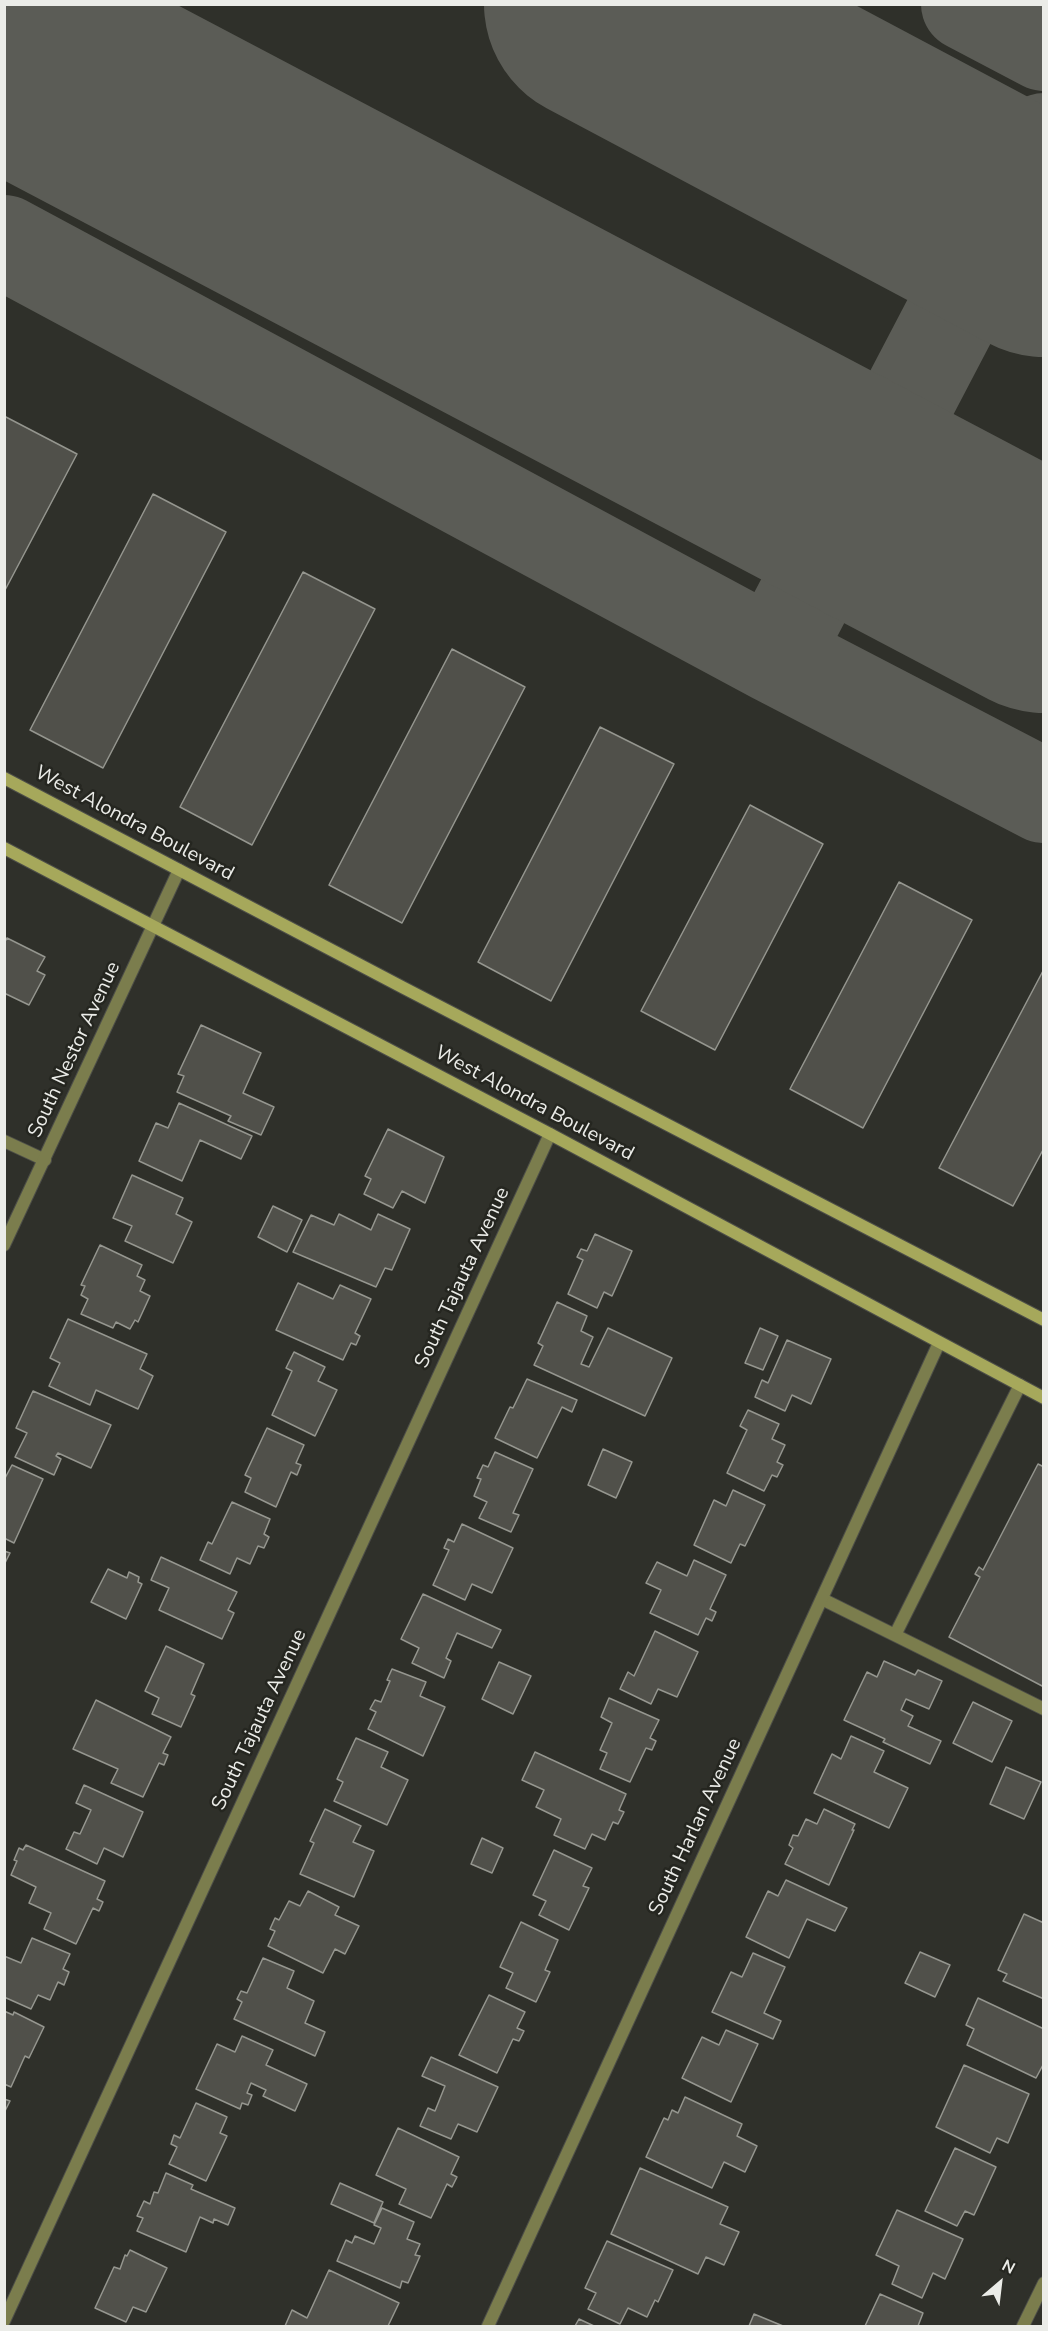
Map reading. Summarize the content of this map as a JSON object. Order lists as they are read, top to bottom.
{
  "streets": {
    "main road": ["West Alondra Boulevard"],
    "street": ["South Nestor Avenue", "South Tajauta Avenue", "South Harlan Avenue"]
  },
  "crossings": [
    ["West Alondra Boulevard", "South Nestor Avenue"],
    ["West Alondra Boulevard", "South Tajauta Avenue"],
    ["West Alondra Boulevard", "South Harlan Avenue"]
  ],
  "north": "top right"
}
